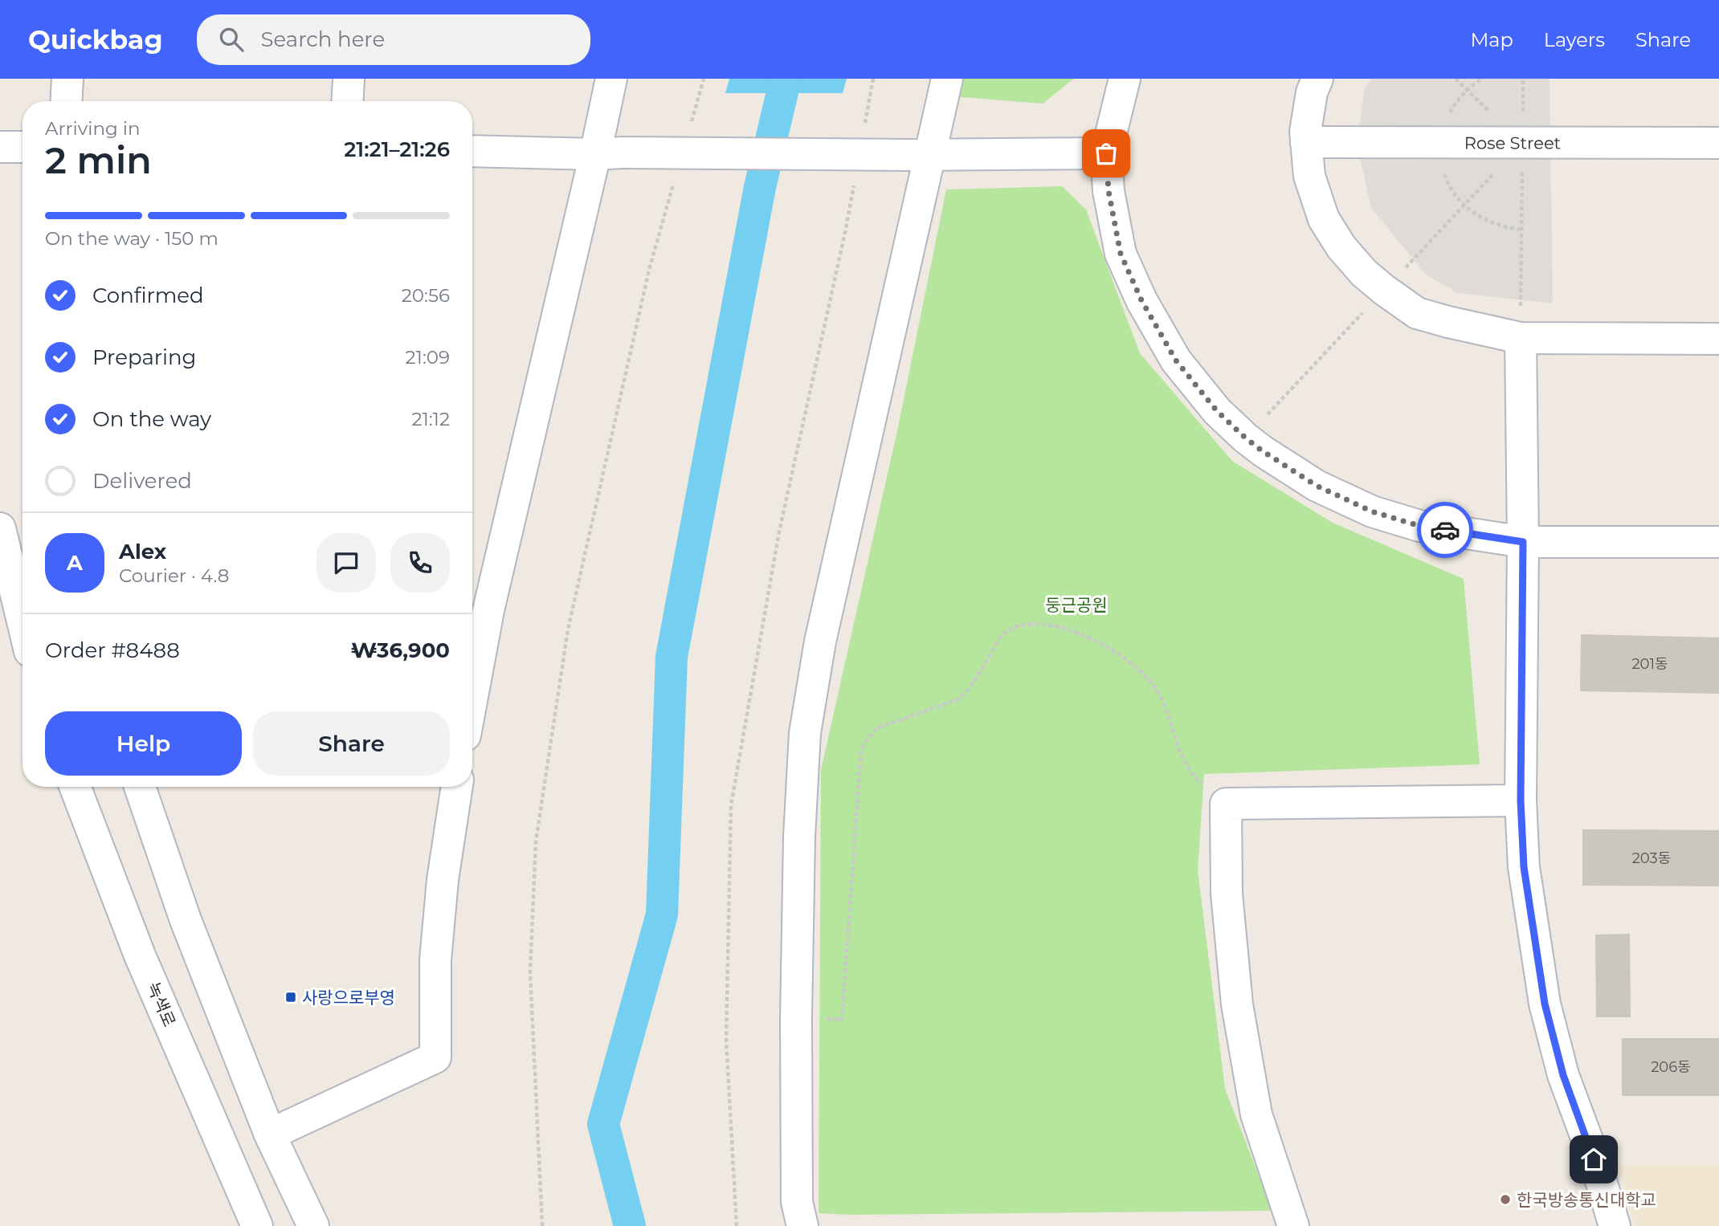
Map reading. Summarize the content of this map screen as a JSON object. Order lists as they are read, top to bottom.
{
  "streets": {
    "street": ["Rose Street", "녹색로"]
  },
  "parks": ["둥근공원"],
  "places": {
    "transit": ["사랑으로부영"],
    "other": ["한국방송통신대학교"]
  },
  "house_numbers": ["201동", "203동", "206동"],
  "page": {
    "header": "Quickbag",
    "search": "Search here",
    "nav": ["Map", "Layers", "Share"],
    "heading": ["2 min", "Arriving in", "21:21–21:26"],
    "panel": [
      "Alex",
      "Courier · 4.8",
      "Order #8488",
      "₩36,900"
    ],
    "bar": "On the way · 150 m",
    "list": [
      ["Confirmed", "20:56"],
      ["Preparing", "21:09"],
      ["On the way", "21:12"],
      "Delivered"
    ],
    "round": "A",
    "buttons": ["Help", "Share"]
  }
}
